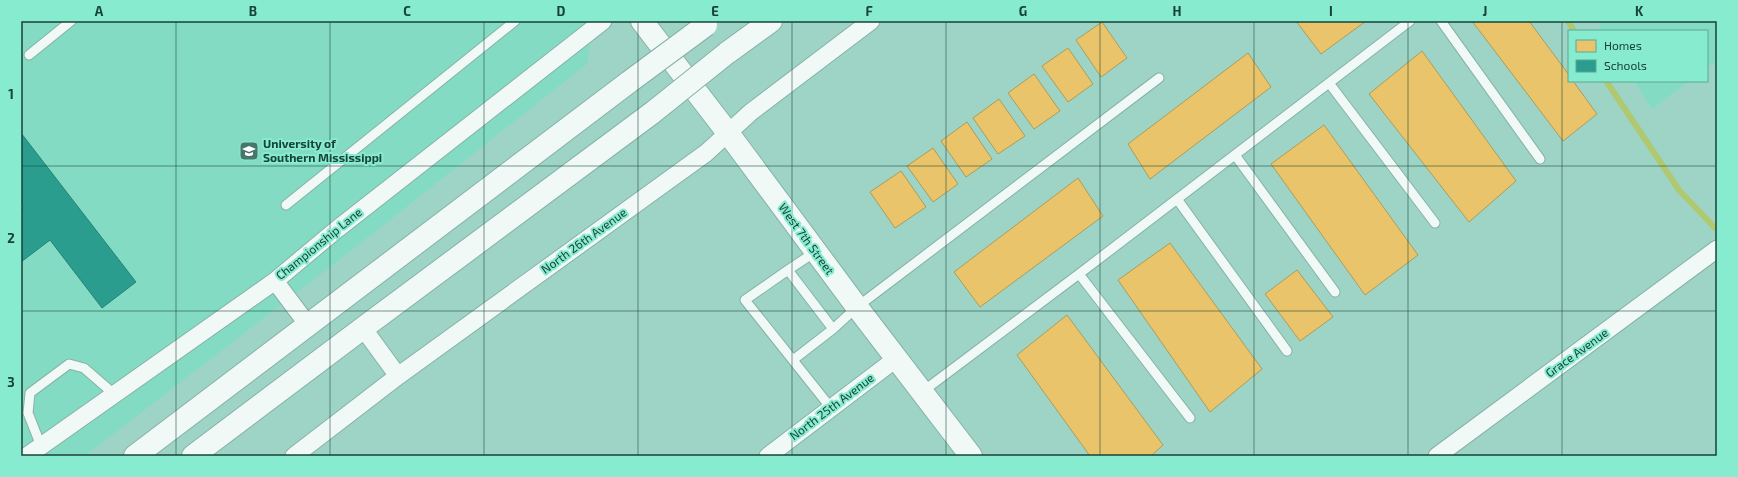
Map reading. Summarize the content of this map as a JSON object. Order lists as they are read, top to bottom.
{
  "streets": {
    "main road": ["West 7th Street"],
    "street": [
      "North 26th Avenue",
      "Championship Lane",
      "Grace Avenue",
      "North 25th Avenue"
    ]
  },
  "crossings": [
    ["West 7th Street", "North 26th Avenue"],
    ["West 7th Street", "North 25th Avenue"]
  ],
  "places": {
    "school or university": ["University of Southern Mississippi"]
  },
  "legend": ["Homes", "Schools"],
  "grid": {
    "columns": [
      "A",
      "B",
      "C",
      "D",
      "E",
      "F",
      "G",
      "H",
      "I",
      "J",
      "K"
    ],
    "rows": ["1", "2", "3"]
  }
}
